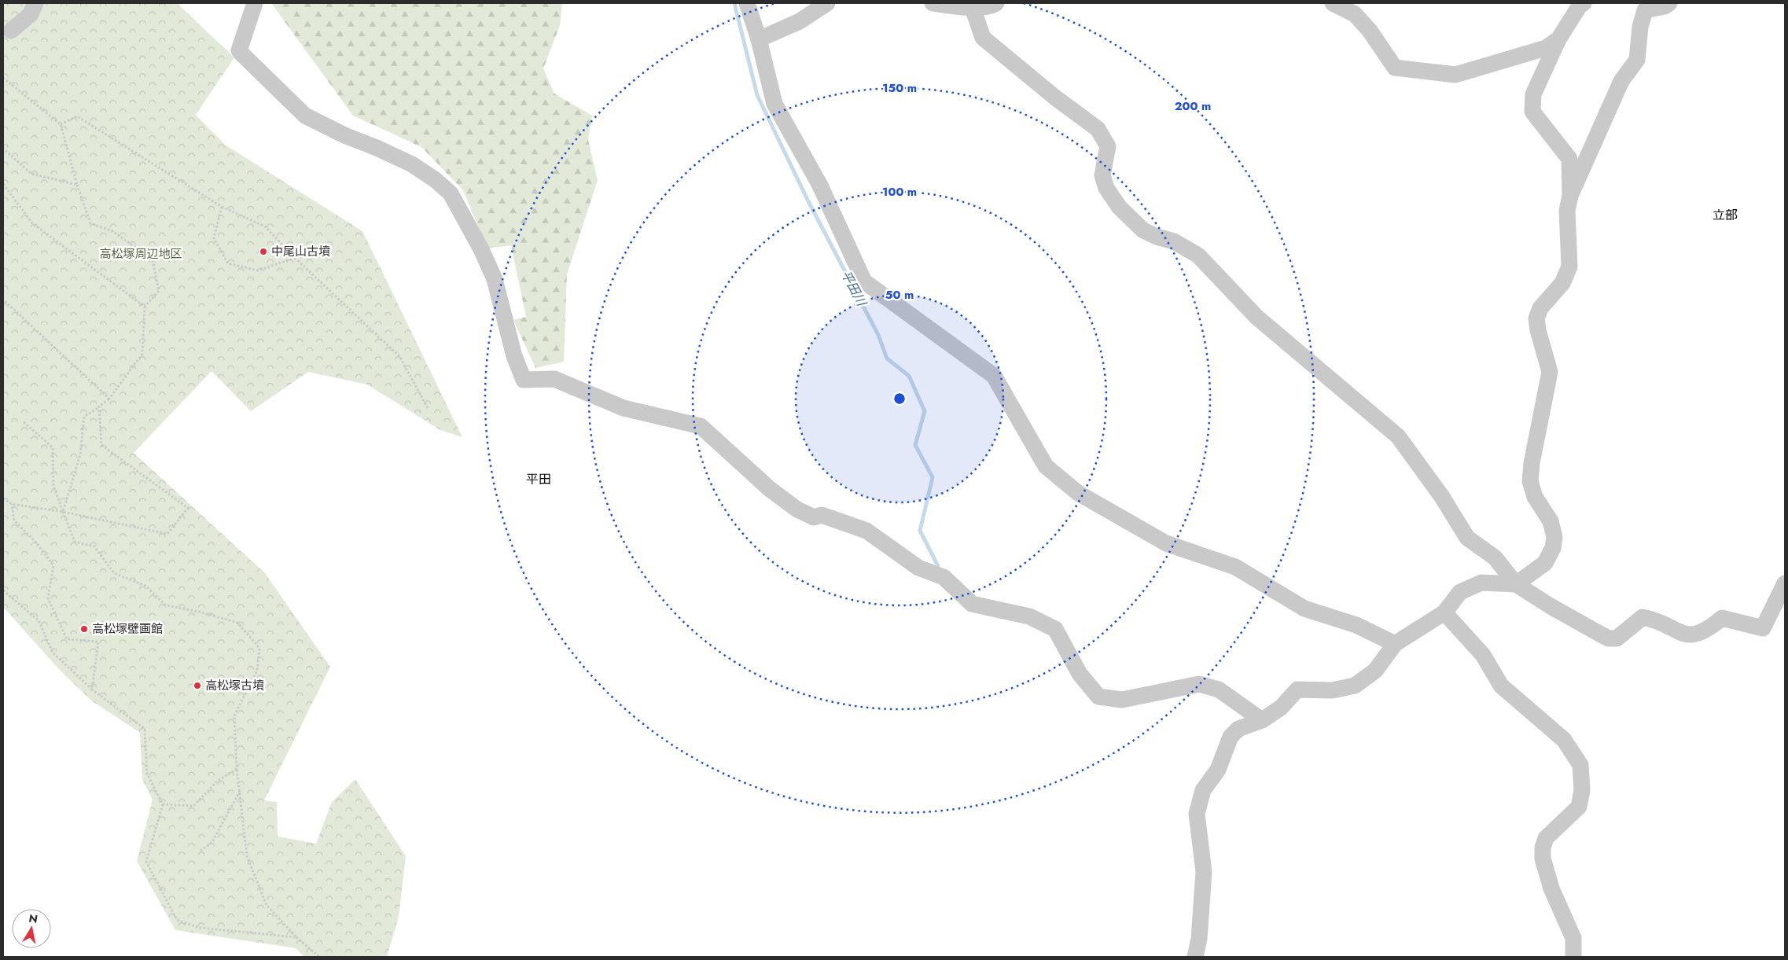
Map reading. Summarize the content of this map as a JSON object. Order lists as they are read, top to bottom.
{
  "districts": ["立部", "平田"],
  "water": ["平田川"],
  "parks": ["高松塚周辺地区"],
  "places": ["中尾山古墳", "高松塚壁画館", "高松塚古墳"],
  "north": "top",
  "rings": [
    "150 m",
    "200 m",
    "100 m",
    "50 m"
  ]
}
